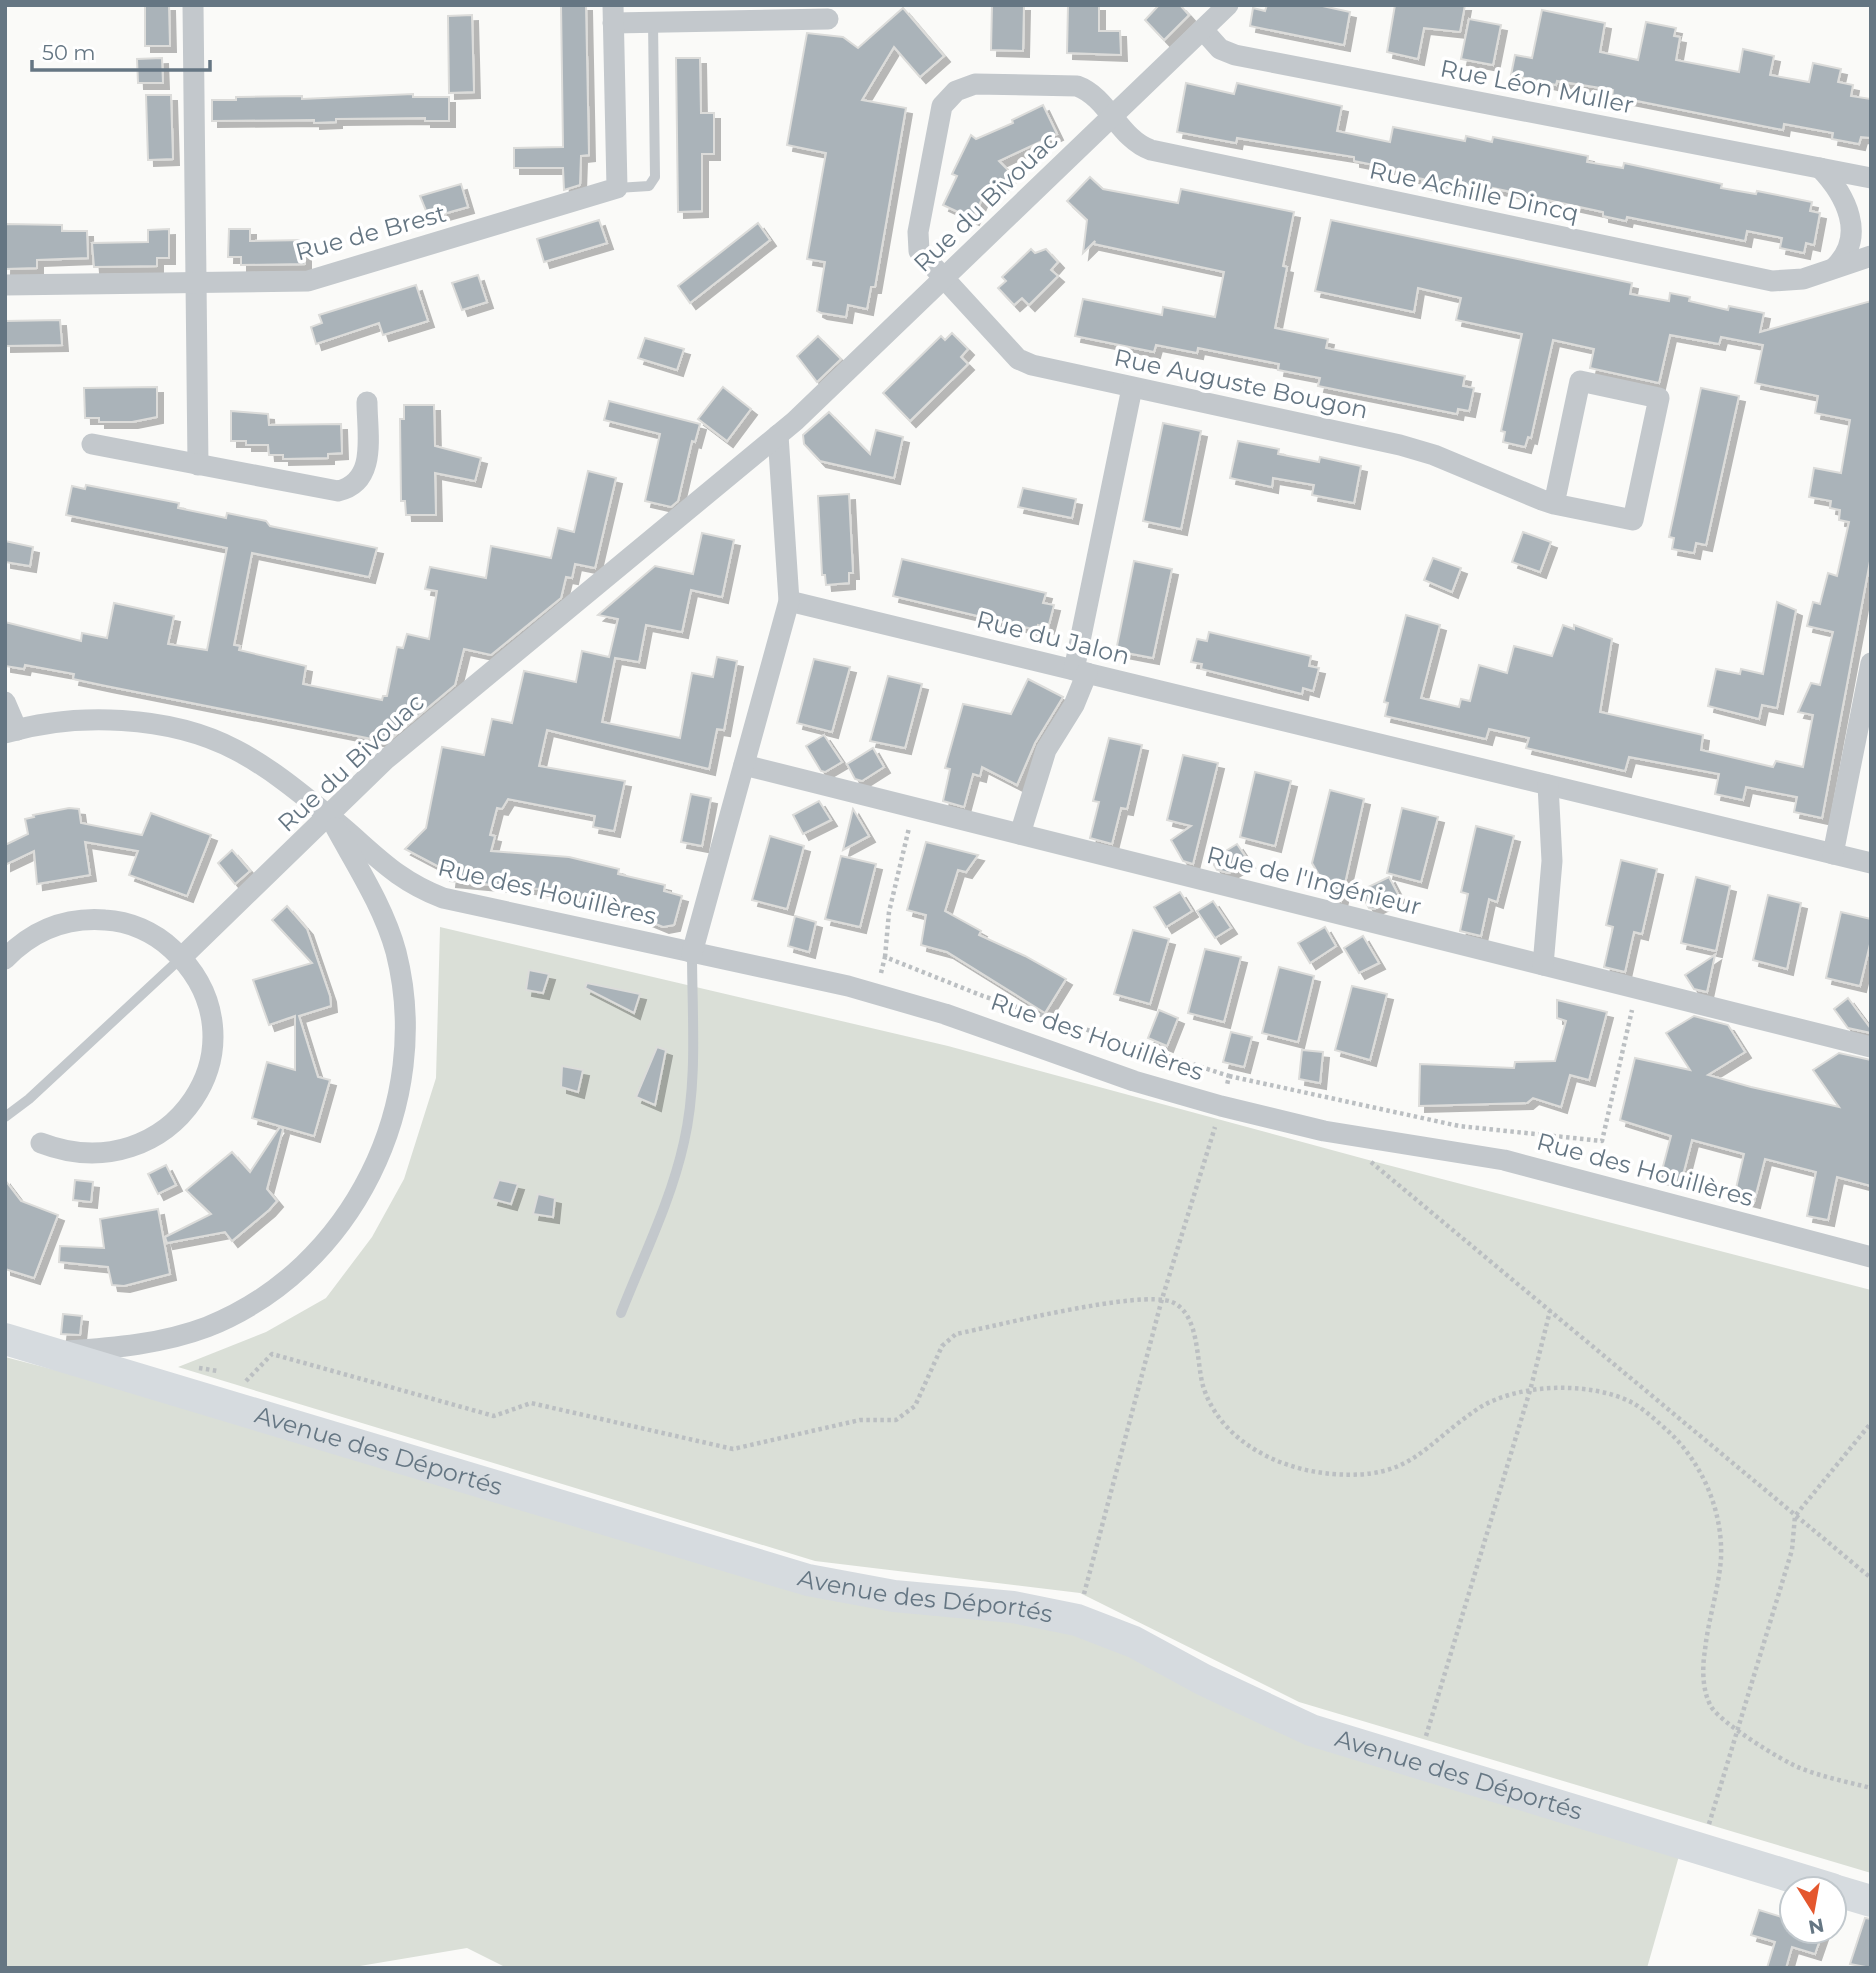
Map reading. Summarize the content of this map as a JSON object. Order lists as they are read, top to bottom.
{
  "streets": {
    "street": [
      "Rue Léon Muller",
      "Rue Achille Dincq",
      "Rue du Bivouac",
      "Rue de Brest",
      "Rue Auguste Bougon",
      "Rue du Jalon",
      "Rue de l'Ingénieur",
      "Rue des Houillères",
      "Avenue des Déportés"
    ]
  },
  "crossings": [
    ["Rue Léon Muller", "Rue du Bivouac"],
    ["Rue Achille Dincq", "Rue du Bivouac"],
    ["Rue Achille Dincq", "Rue Auguste Bougon"],
    ["Rue du Bivouac", "Rue Auguste Bougon"],
    ["Rue du Bivouac", "Rue des Houillères"]
  ],
  "scale_bar": "50 m",
  "north": "bottom"
}
